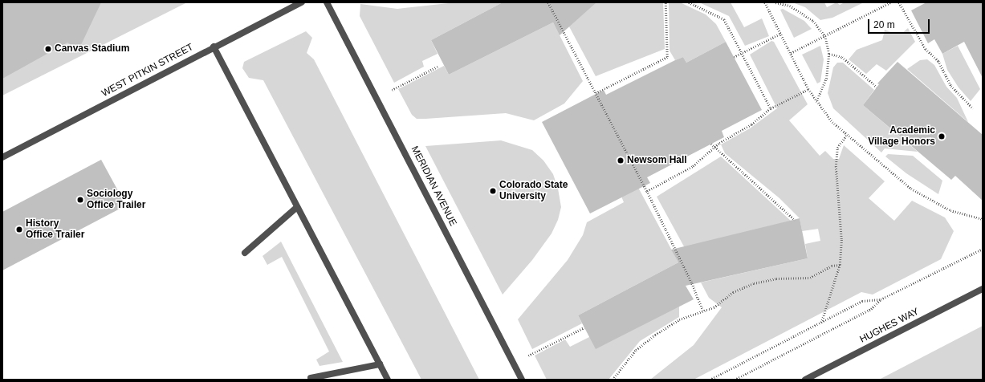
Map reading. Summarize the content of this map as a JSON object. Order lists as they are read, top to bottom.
{
  "streets": {
    "street": ["WEST PITKIN STREET", "MERIDIAN AVENUE", "HUGHES WAY"]
  },
  "places": [
    "Canvas Stadium",
    "Academic Village Honors",
    "Newsom Hall",
    "Colorado State University",
    "Sociology Office Trailer",
    "History Office Trailer"
  ],
  "scale_bar": "20 m"
}
